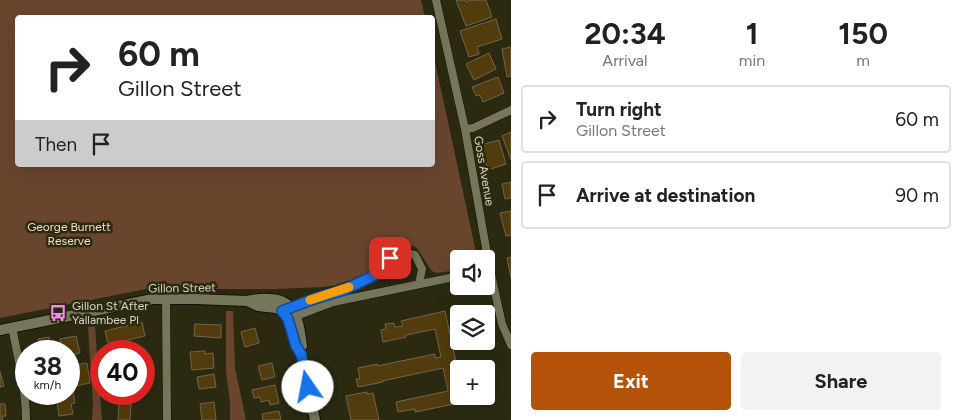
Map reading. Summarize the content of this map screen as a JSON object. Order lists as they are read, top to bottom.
{
  "streets": {
    "street": ["Goss Avenue", "Gillon Street"]
  },
  "parks": ["George Burnett Reserve"],
  "places": {
    "bus stop": ["Gillon St After Yallambee Pl"]
  },
  "page": {
    "eta": [
      "20:34",
      "Arrival",
      "1",
      "min",
      "150",
      "m"
    ],
    "turn": ["60 m", "Gillon Street"],
    "list": [
      {
        "name": "Turn right",
        "note": "Gillon Street",
        "value": "60 m"
      },
      {
        "name": "Arrive at destination",
        "value": "90 m"
      }
    ],
    "then": "Then",
    "map_buttons": "+",
    "speed": "38 km/h",
    "limit": "40",
    "buttons": ["Exit", "Share"]
  }
}
